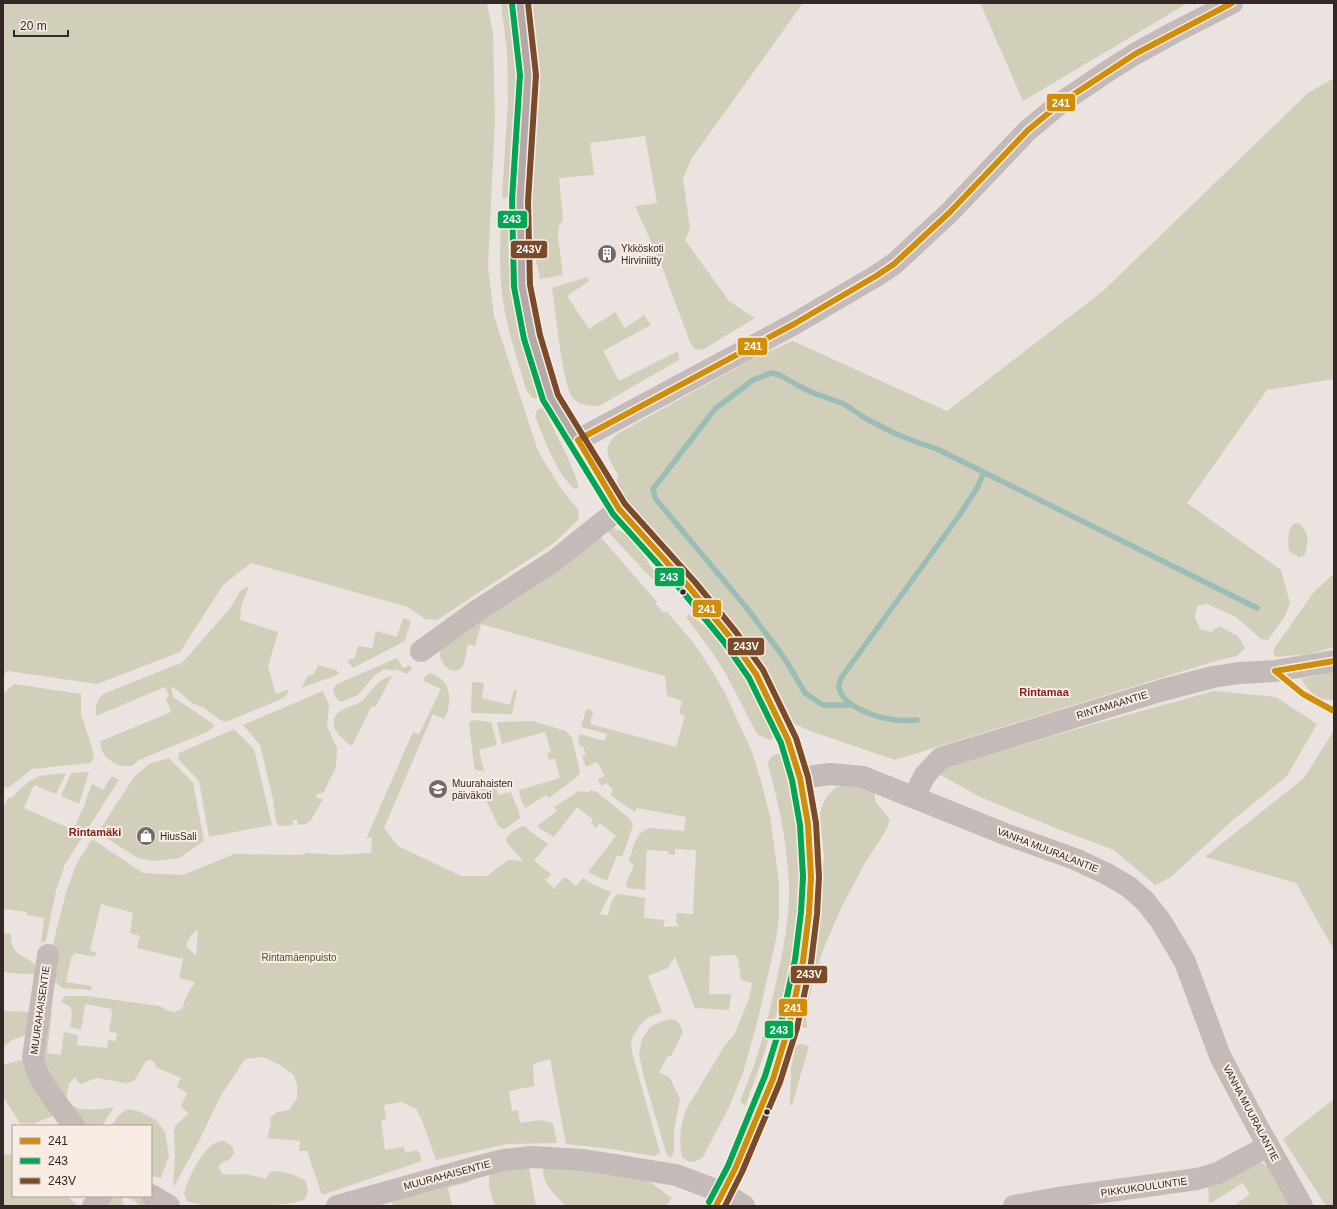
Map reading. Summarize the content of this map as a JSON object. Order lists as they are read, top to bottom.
{
  "streets": {
    "street": [
      "RINTAMAANTIE",
      "VANHA MUURALANTIE",
      "MUURAHAISENTIE",
      "PIKKUKOULUNTIE"
    ]
  },
  "crossings": [
    ["RINTAMAANTIE", "VANHA MUURALANTIE"],
    ["VANHA MUURALANTIE", "PIKKUKOULUNTIE"]
  ],
  "districts": ["Rintamaa", "Rintamäki"],
  "parks": ["Rintamäenpuisto"],
  "places": {
    "building": ["Ykköskoti Hirviniitty"],
    "school or university": ["Muurahaisten päiväkoti"],
    "shop": ["HiusSali"]
  },
  "lines": ["transit line 241", "transit line 243V", "transit line 243"],
  "legend": ["241", "243", "243V"],
  "scale_bar": "20 m"
}
